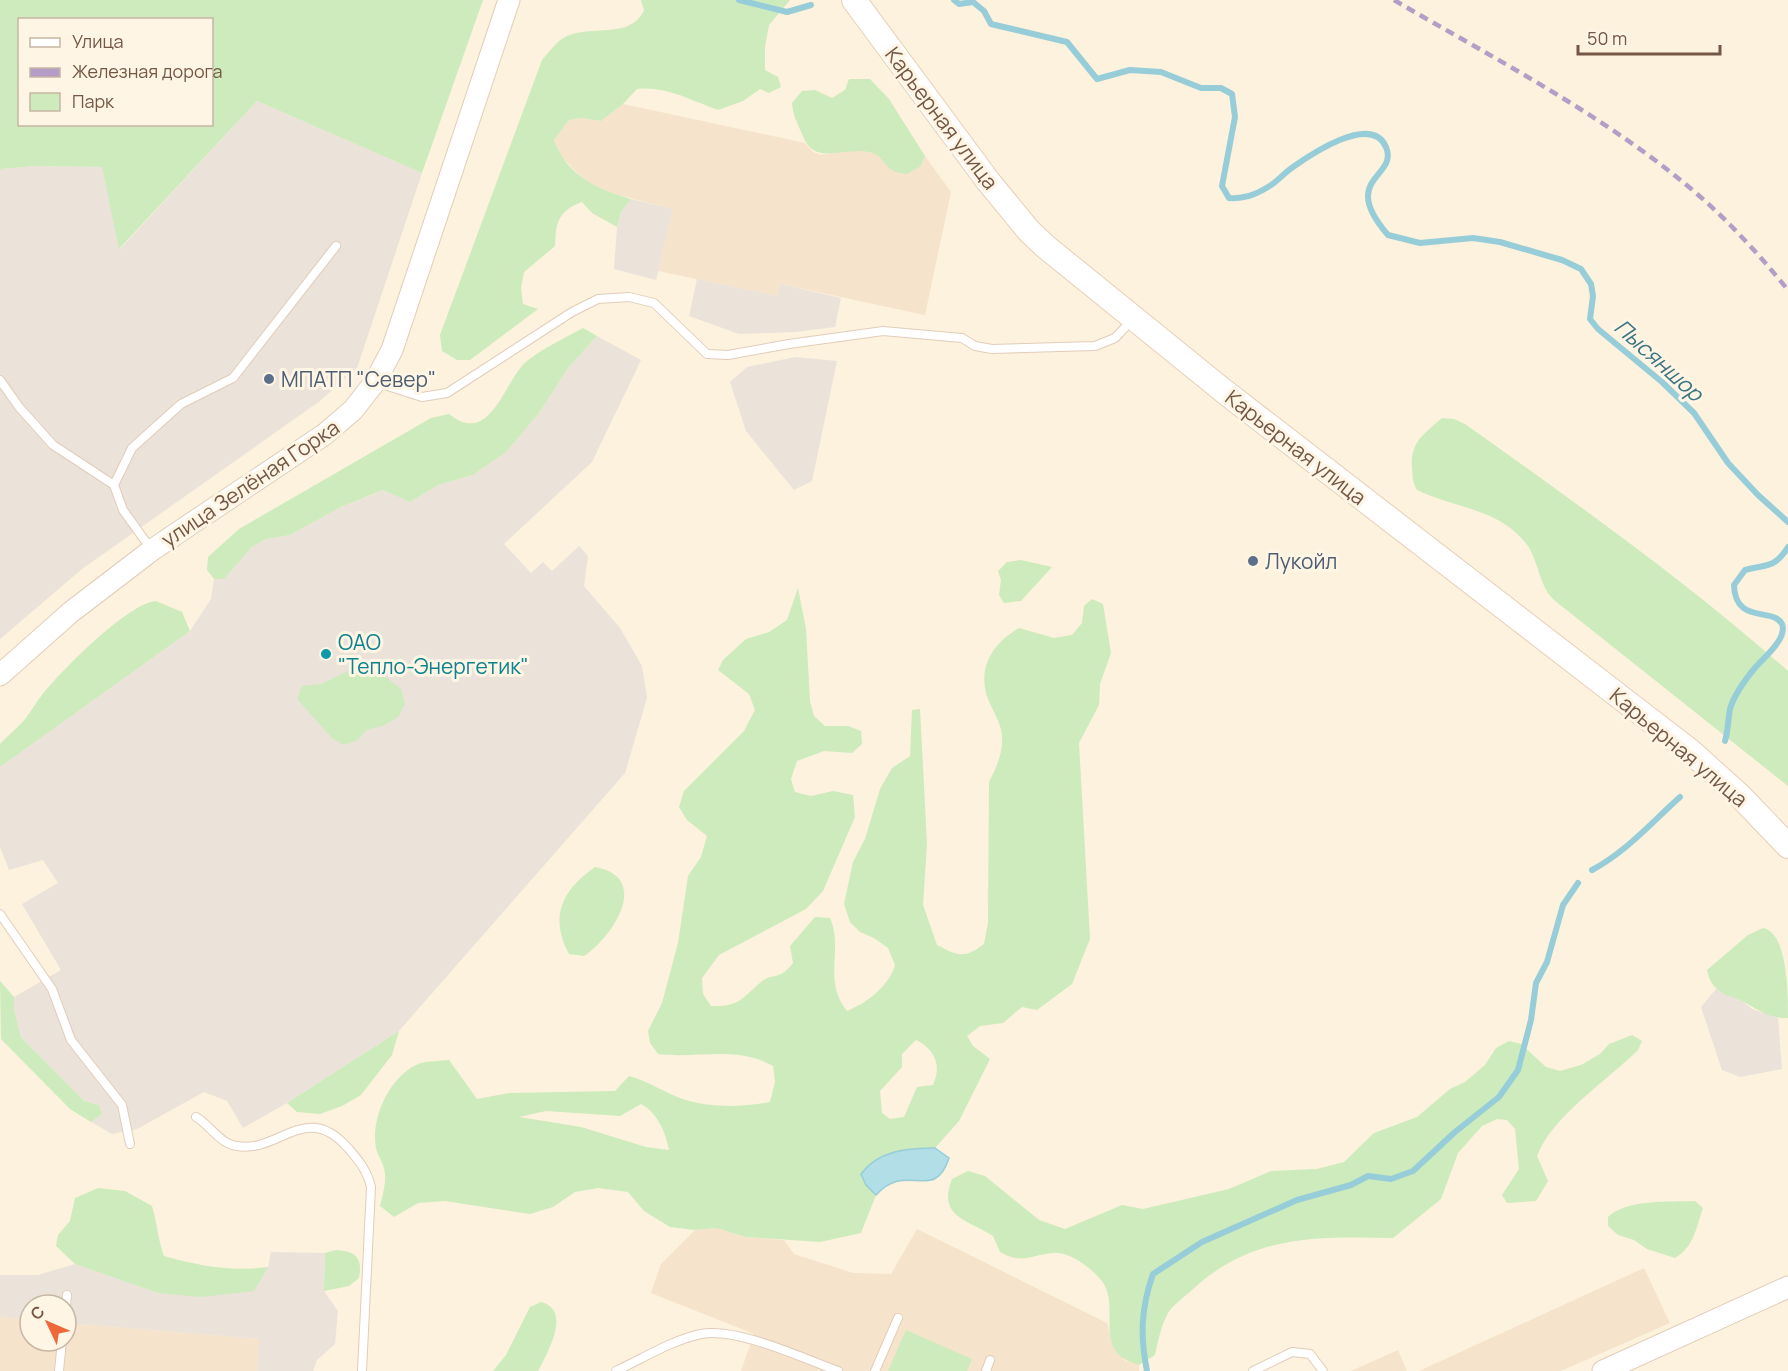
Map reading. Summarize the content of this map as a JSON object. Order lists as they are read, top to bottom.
{
  "streets": {
    "main road": ["Карьерная улица"],
    "street": ["улица Зелёная Горка"]
  },
  "water": ["Пысяншор"],
  "places": ["МПАТП \"Север\"", "Лукойл", "ОАО \"Тепло-Энергетик\""],
  "legend": ["Улица", "Железная дорога", "Парк"],
  "scale_bar": "50 m",
  "north": "top left"
}
